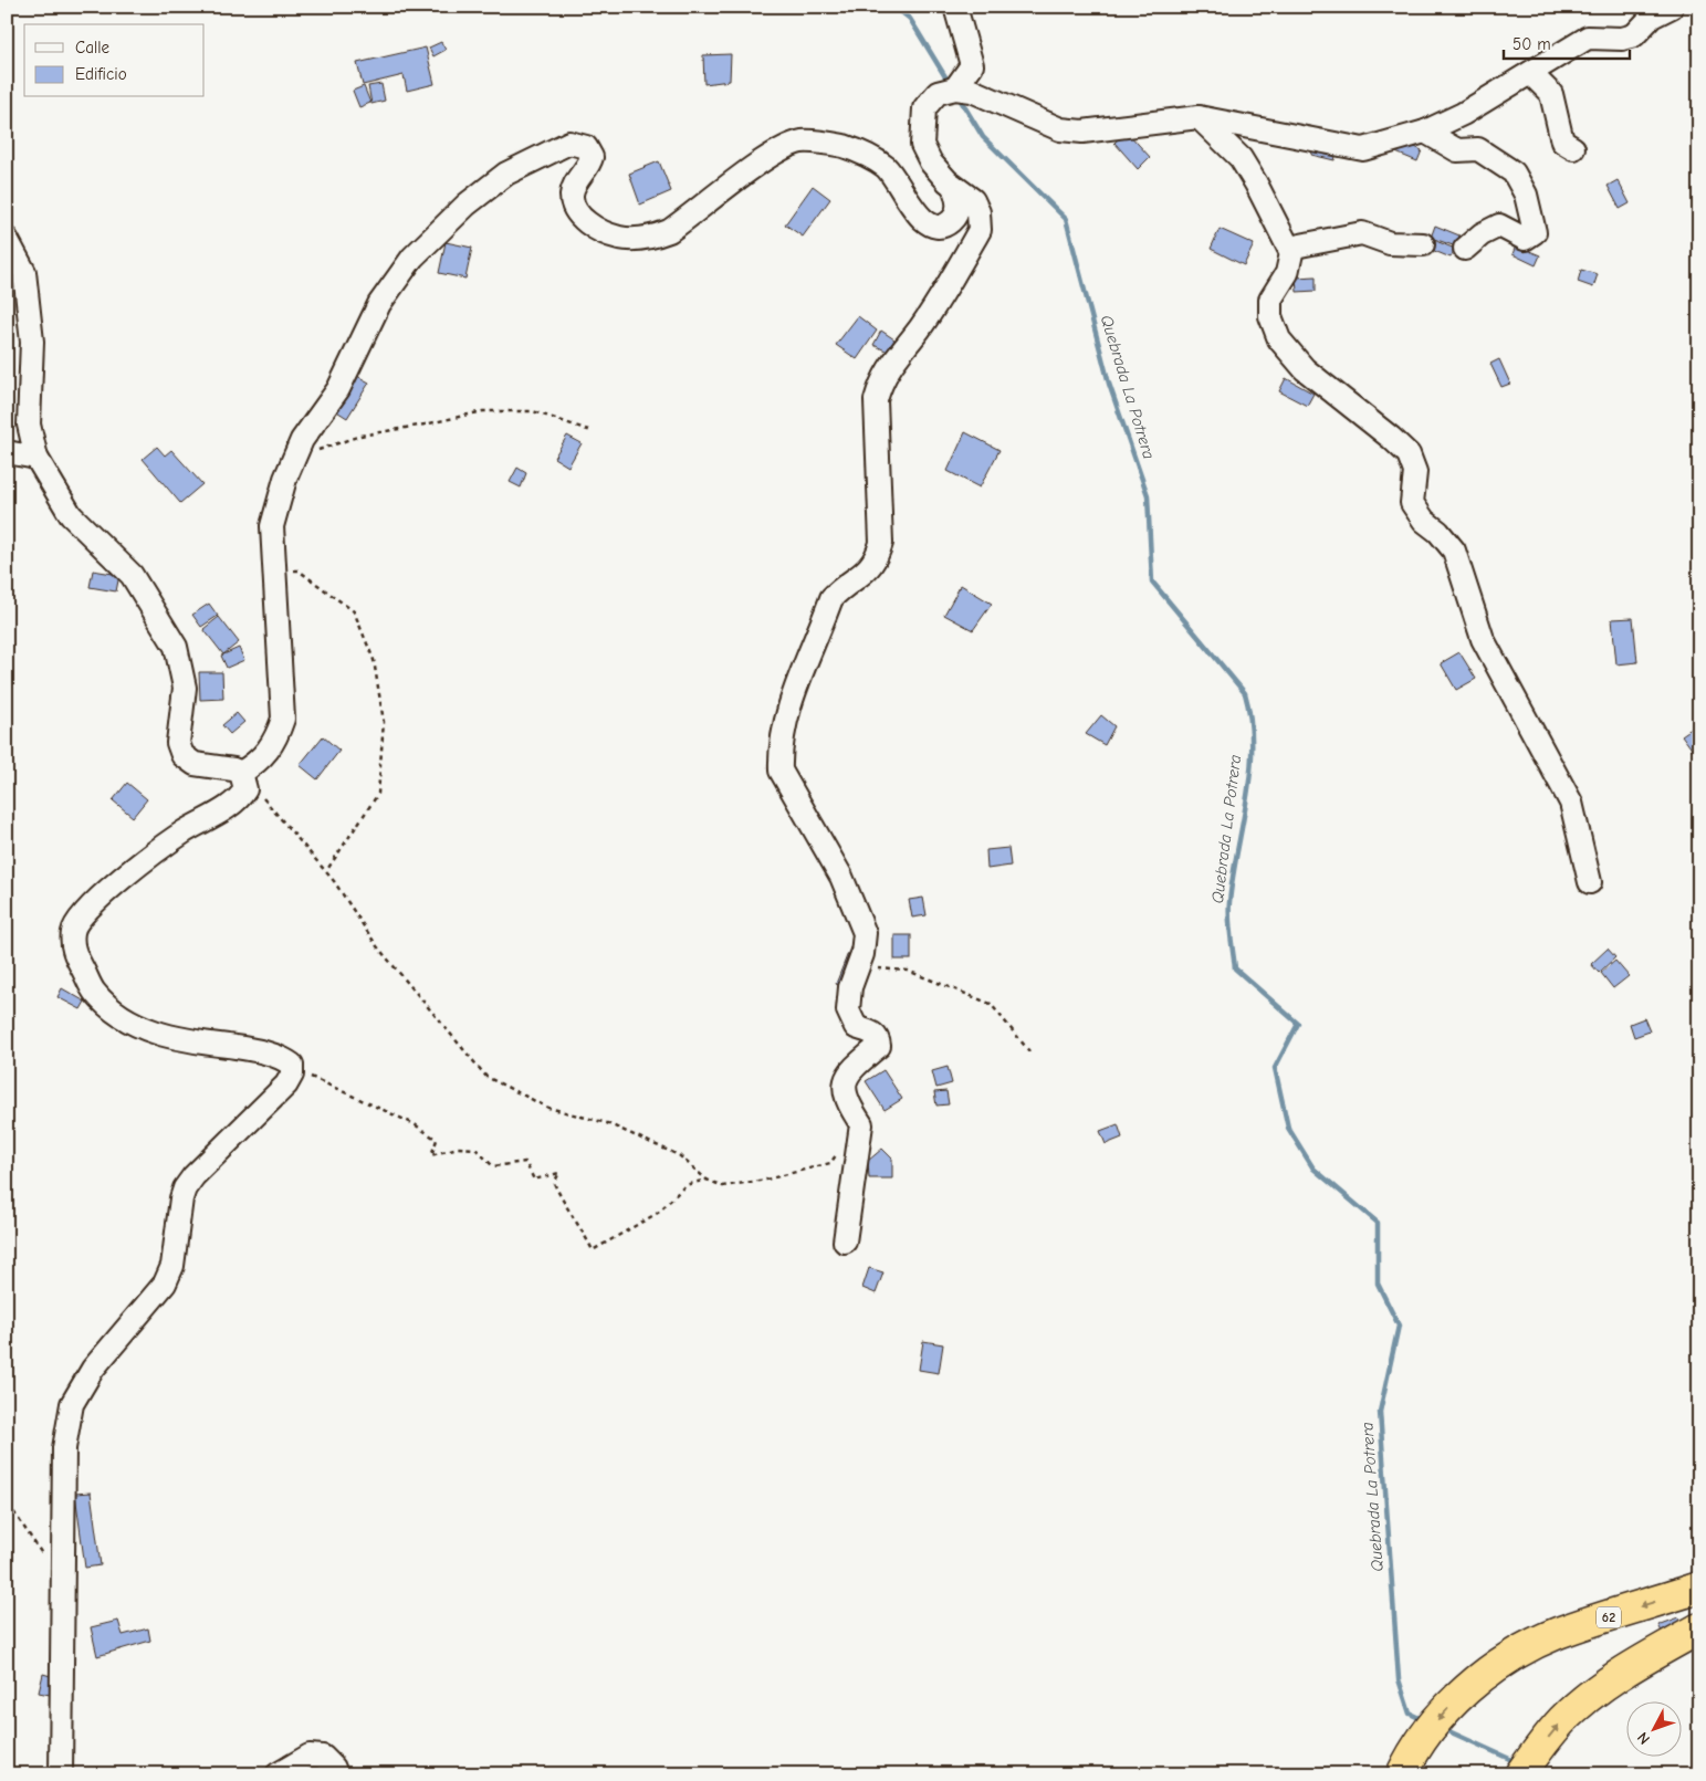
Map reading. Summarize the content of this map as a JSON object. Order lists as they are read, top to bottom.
{
  "streets": {
    "highway": ["62"]
  },
  "water": ["Quebrada La Potrera"],
  "legend": ["Calle", "Edificio"],
  "scale_bar": "50 m",
  "north": "bottom left"
}
